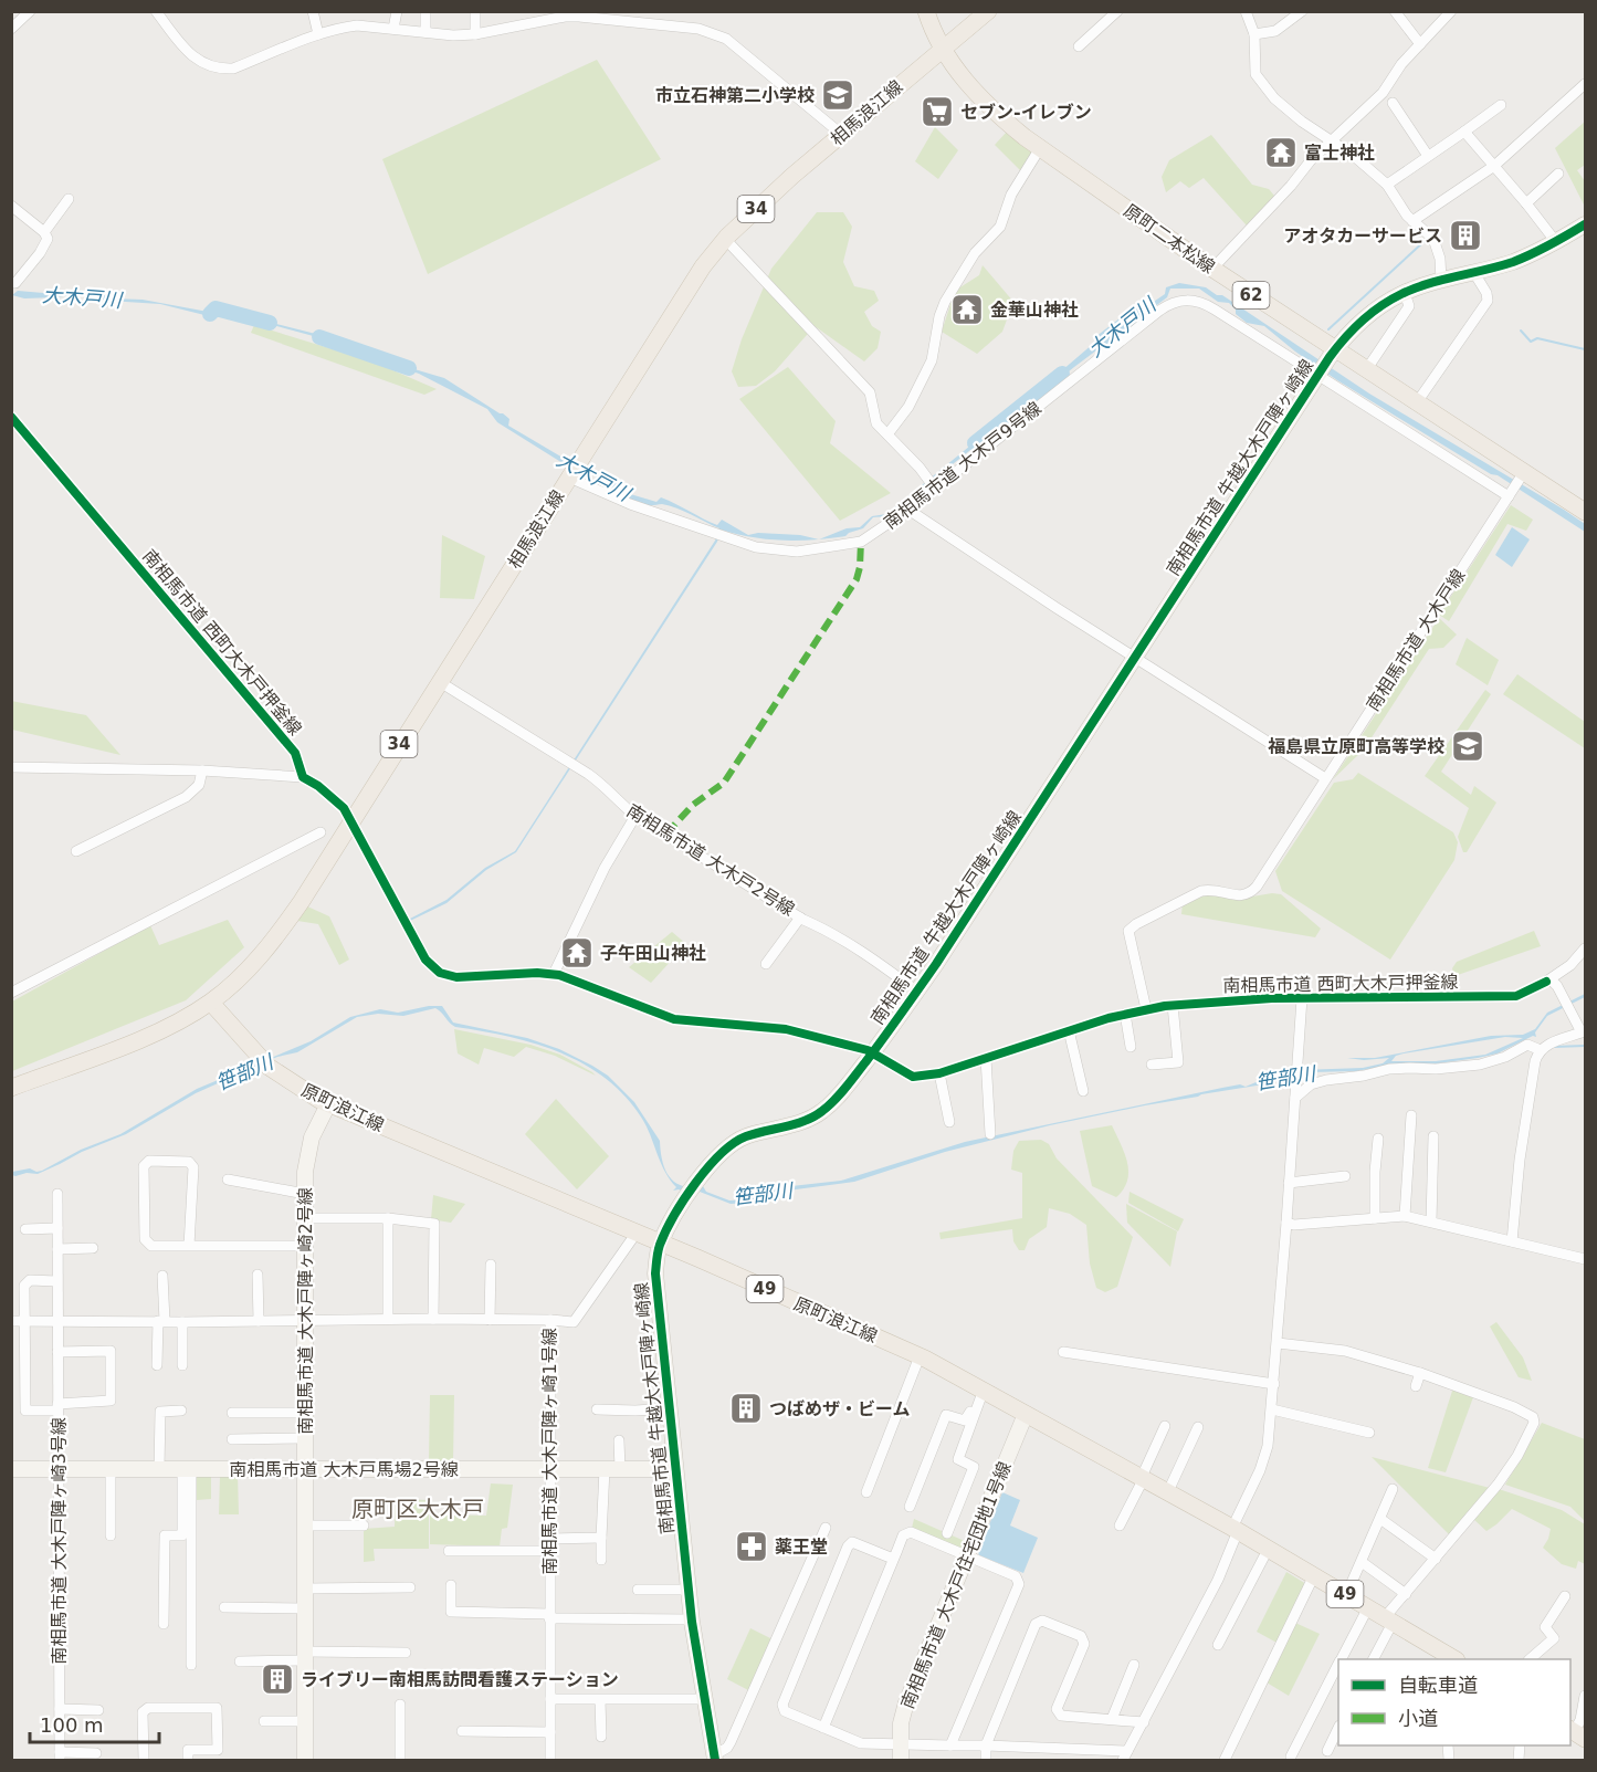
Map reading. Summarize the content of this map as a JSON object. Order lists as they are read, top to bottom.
{
  "streets": {
    "main road": [
      "相馬浪江線",
      "34",
      "原町二本松線",
      "62",
      "原町浪江線",
      "49"
    ],
    "street": [
      "南相馬市道 大木戸9号線",
      "南相馬市道 牛越大木戸陣ヶ崎線",
      "南相馬市道 大木戸線",
      "南相馬市道 西町大木戸押釜線",
      "南相馬市道 大木戸2号線",
      "南相馬市道 大木戸陣ヶ崎2号線",
      "南相馬市道 大木戸陣ヶ崎1号線",
      "南相馬市道 大木戸馬場2号線",
      "南相馬市道 大木戸陣ヶ崎3号線",
      "南相馬市道 大木戸住宅団地1号線"
    ]
  },
  "crossings": [
    ["相馬浪江線", "34"],
    ["相馬浪江線", "原町二本松線"],
    ["相馬浪江線", "南相馬市道 大木戸9号線"],
    ["相馬浪江線", "南相馬市道 西町大木戸押釜線"],
    ["相馬浪江線", "南相馬市道 大木戸2号線"],
    ["相馬浪江線", "原町浪江線"],
    ["34", "原町浪江線"],
    ["原町二本松線", "南相馬市道 牛越大木戸陣ヶ崎線"],
    ["原町二本松線", "南相馬市道 大木戸線"],
    ["南相馬市道 大木戸9号線", "南相馬市道 牛越大木戸陣ヶ崎線"],
    ["南相馬市道 大木戸9号線", "南相馬市道 大木戸線"],
    ["南相馬市道 牛越大木戸陣ヶ崎線", "南相馬市道 西町大木戸押釜線"],
    ["南相馬市道 牛越大木戸陣ヶ崎線", "南相馬市道 大木戸2号線"],
    ["南相馬市道 牛越大木戸陣ヶ崎線", "原町浪江線"],
    ["南相馬市道 牛越大木戸陣ヶ崎線", "南相馬市道 大木戸馬場2号線"],
    ["南相馬市道 大木戸線", "南相馬市道 西町大木戸押釜線"],
    ["原町浪江線", "南相馬市道 大木戸陣ヶ崎2号線"],
    ["原町浪江線", "南相馬市道 大木戸住宅団地1号線"],
    ["南相馬市道 大木戸陣ヶ崎2号線", "南相馬市道 大木戸陣ヶ崎1号線"],
    ["南相馬市道 大木戸陣ヶ崎2号線", "南相馬市道 大木戸馬場2号線"],
    ["南相馬市道 大木戸陣ヶ崎1号線", "南相馬市道 大木戸馬場2号線"],
    ["南相馬市道 大木戸陣ヶ崎1号線", "南相馬市道 大木戸陣ヶ崎3号線"],
    ["南相馬市道 大木戸馬場2号線", "南相馬市道 大木戸陣ヶ崎3号線"]
  ],
  "districts": ["原町区大木戸"],
  "water": ["大木戸川", "笹部川"],
  "places": {
    "school or university": ["市立石神第二小学校", "福島県立原町高等学校"],
    "supermarket": ["セブン-イレブン"],
    "temple": ["富士神社", "金華山神社", "子午田山神社"],
    "building": ["アオタカーサービス", "つばめザ・ビーム", "ライブリー南相馬訪問看護ステーション"],
    "pharmacy": ["薬王堂"]
  },
  "legend": ["自転車道", "小道"],
  "scale_bar": "100 m"
}
